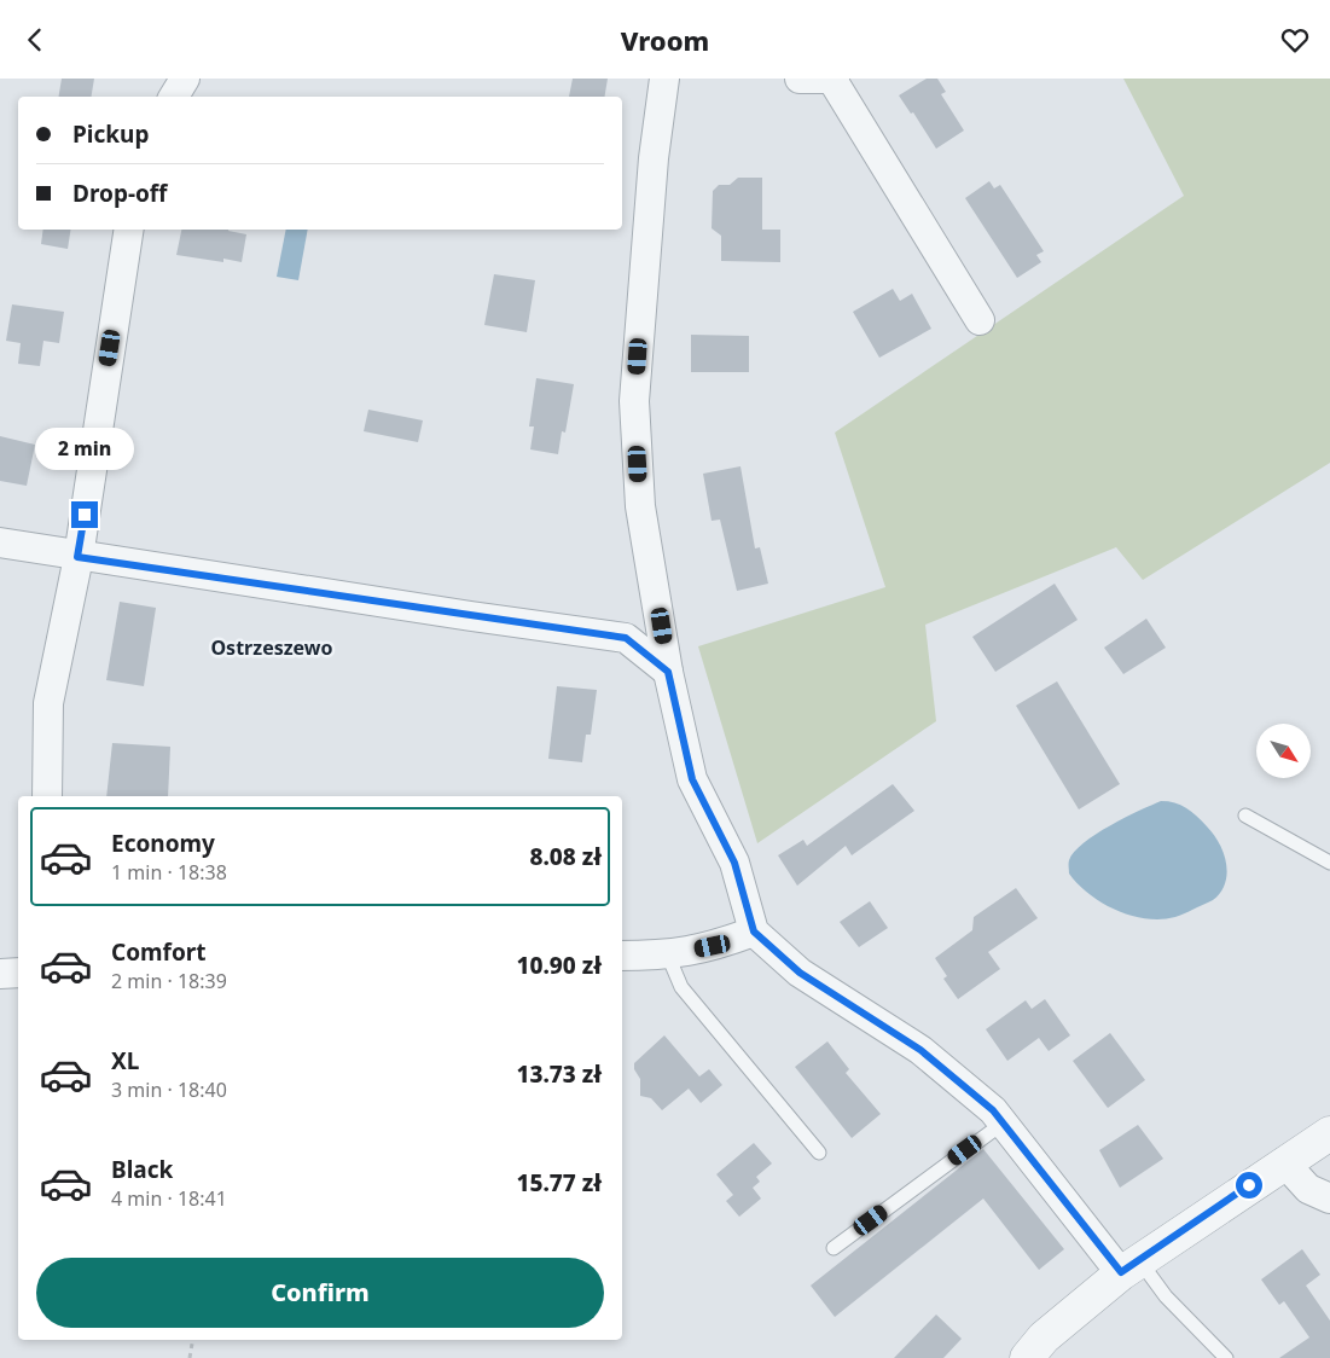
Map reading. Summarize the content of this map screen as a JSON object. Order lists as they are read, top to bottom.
{
  "districts": ["Ostrzeszewo"],
  "north": "bottom right",
  "page": {
    "header": "Vroom",
    "banner": ["Pickup", "Drop-off"],
    "bubble": "2 min",
    "list": [
      {
        "name": "Economy",
        "note": "1 min · 18:38",
        "value": "8.08 zł"
      },
      {
        "name": "Comfort",
        "note": "2 min · 18:39",
        "value": "10.90 zł"
      },
      {
        "name": "XL",
        "note": "3 min · 18:40",
        "value": "13.73 zł"
      },
      {
        "name": "Black",
        "note": "4 min · 18:41",
        "value": "15.77 zł"
      }
    ],
    "buttons": "Confirm"
  }
}
